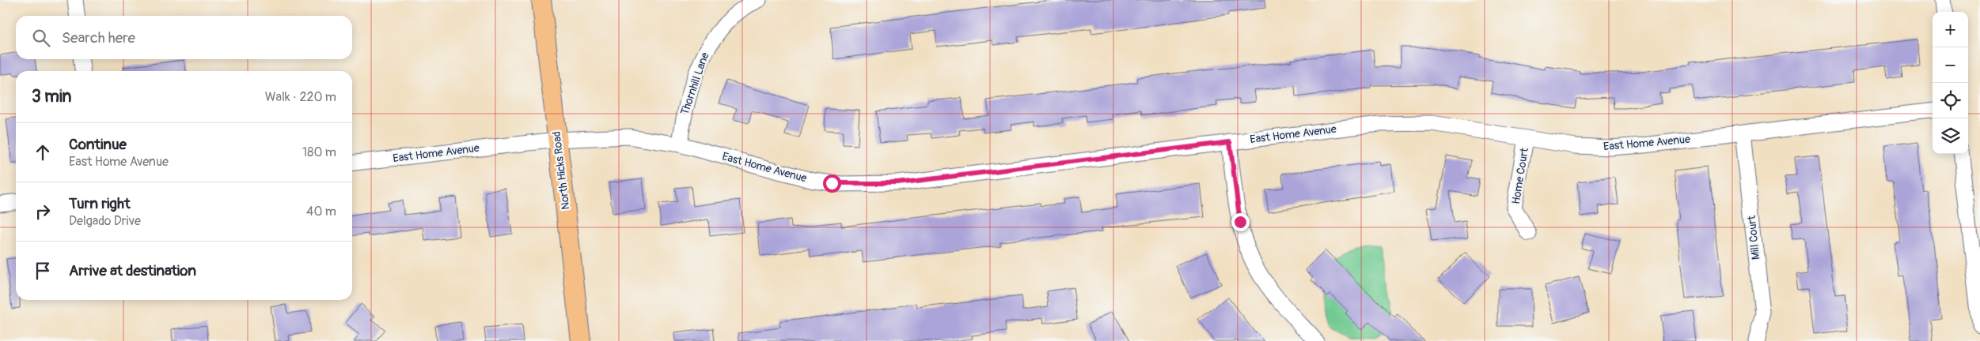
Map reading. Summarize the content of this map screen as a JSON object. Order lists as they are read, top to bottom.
{
  "streets": {
    "main road": ["North Hicks Road"],
    "street": [
      "Thornhill Lane",
      "East Home Avenue",
      "Home Court",
      "Mill Court"
    ]
  },
  "crossings": [
    ["Thornhill Lane", "East Home Avenue"],
    ["East Home Avenue", "North Hicks Road"],
    ["East Home Avenue", "Home Court"],
    ["East Home Avenue", "Mill Court"]
  ],
  "page": {
    "map_buttons": ["+", "−"],
    "search": "Search here",
    "heading": ["3 min", "Walk · 220 m"],
    "list": [
      ["Continue", "East Home Avenue", "180 m"],
      ["Turn right", "Delgado Drive", "40 m"],
      "Arrive at destination"
    ]
  }
}
